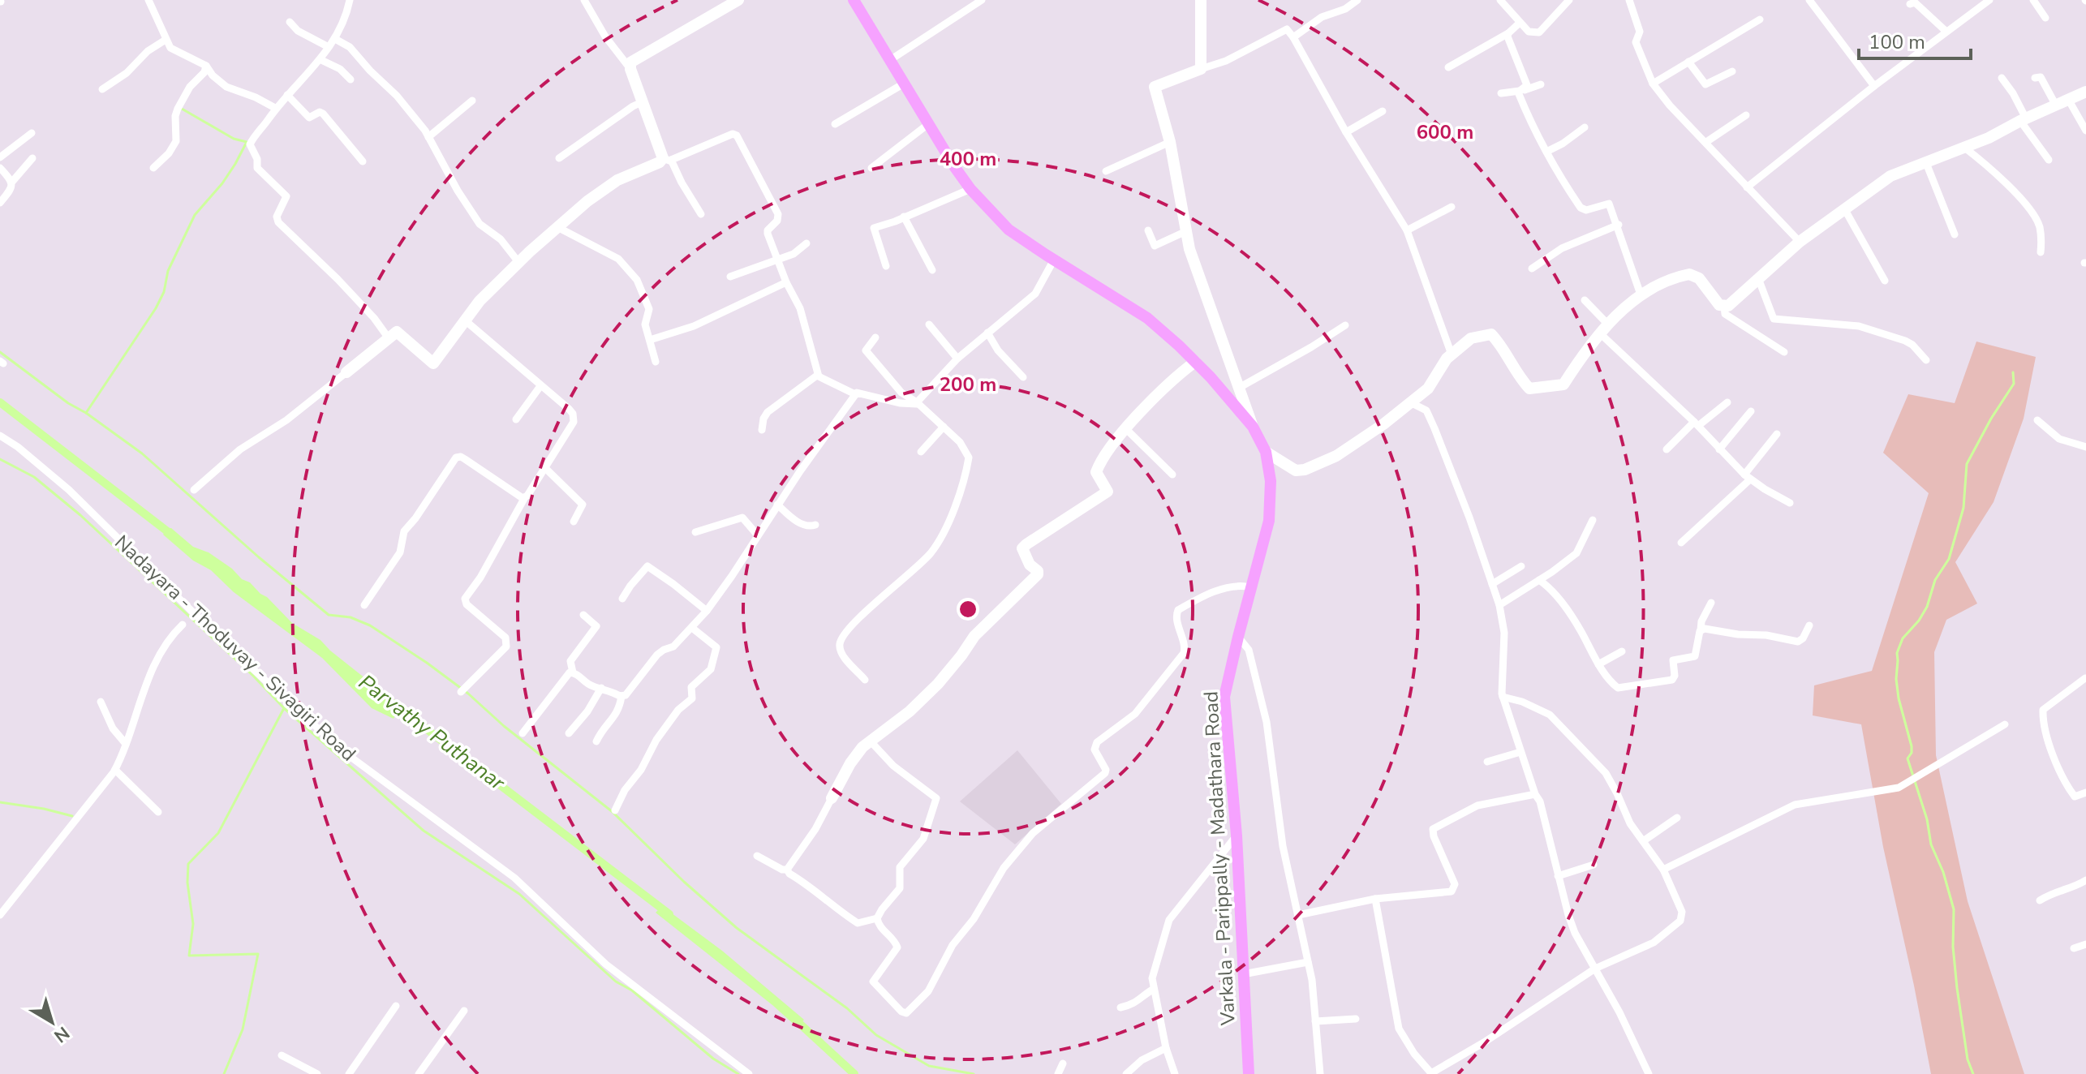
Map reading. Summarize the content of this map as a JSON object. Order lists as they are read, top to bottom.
{
  "streets": {
    "main road": ["Varkala - Parippally - Madathara Road"],
    "street": ["Nadayara - Thoduvay - Sivagiri Road"]
  },
  "water": ["Parvathy Puthanar"],
  "scale_bar": "100 m",
  "north": "bottom right",
  "rings": ["600 m", "400 m", "200 m"]
}
